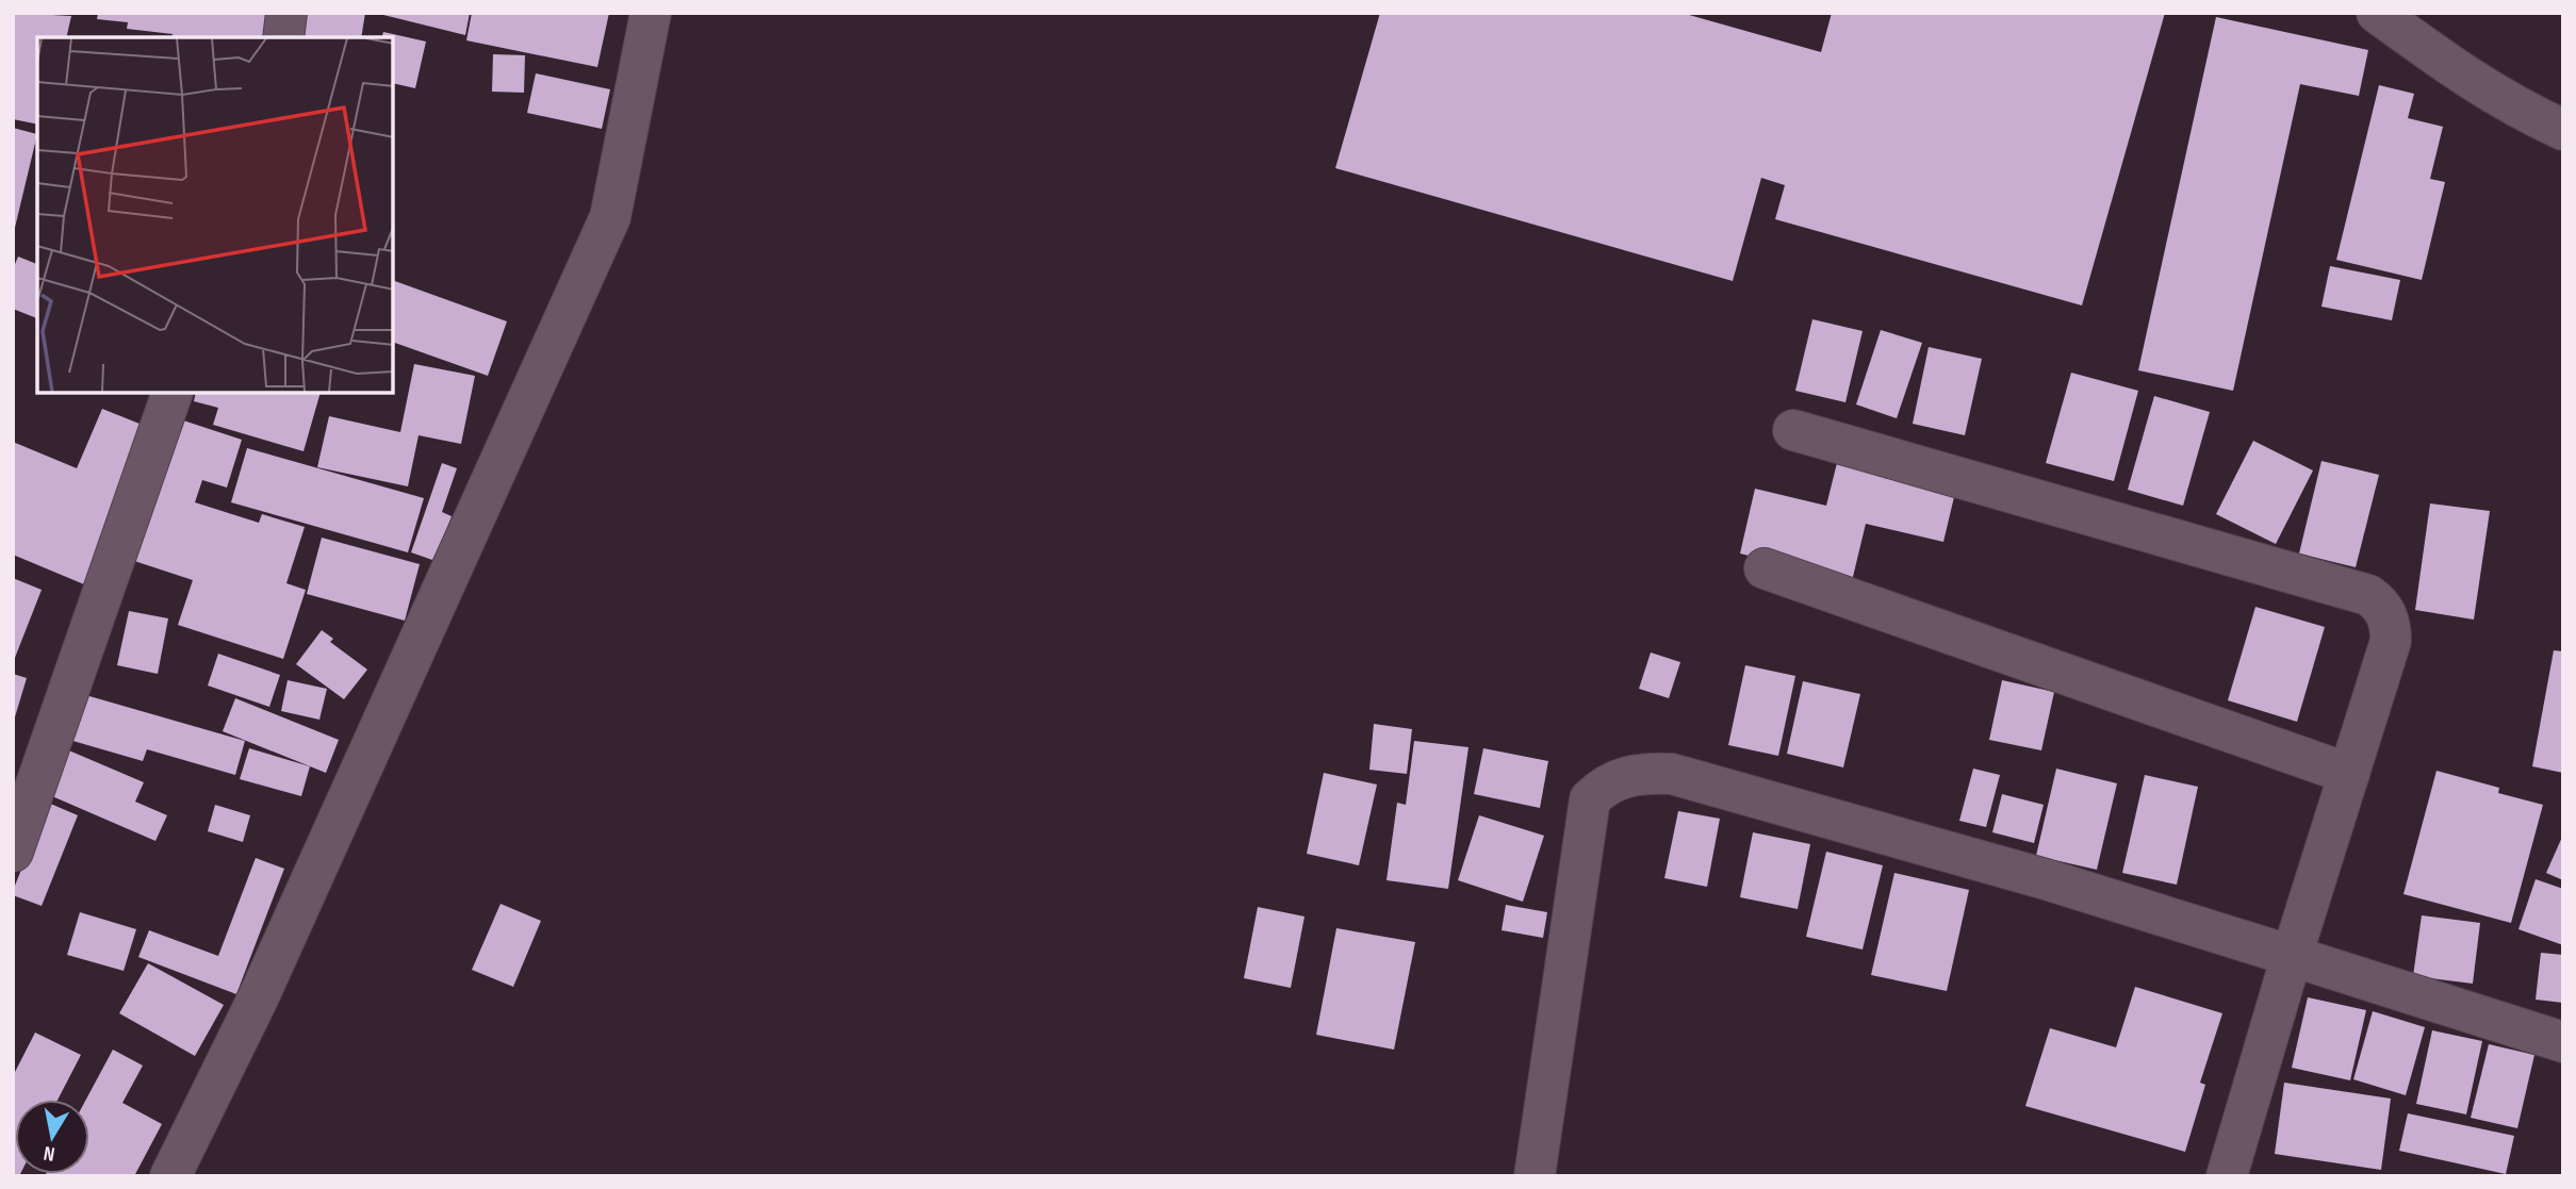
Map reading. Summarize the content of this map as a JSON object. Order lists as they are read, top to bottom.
{
  "north": "bottom"
}
